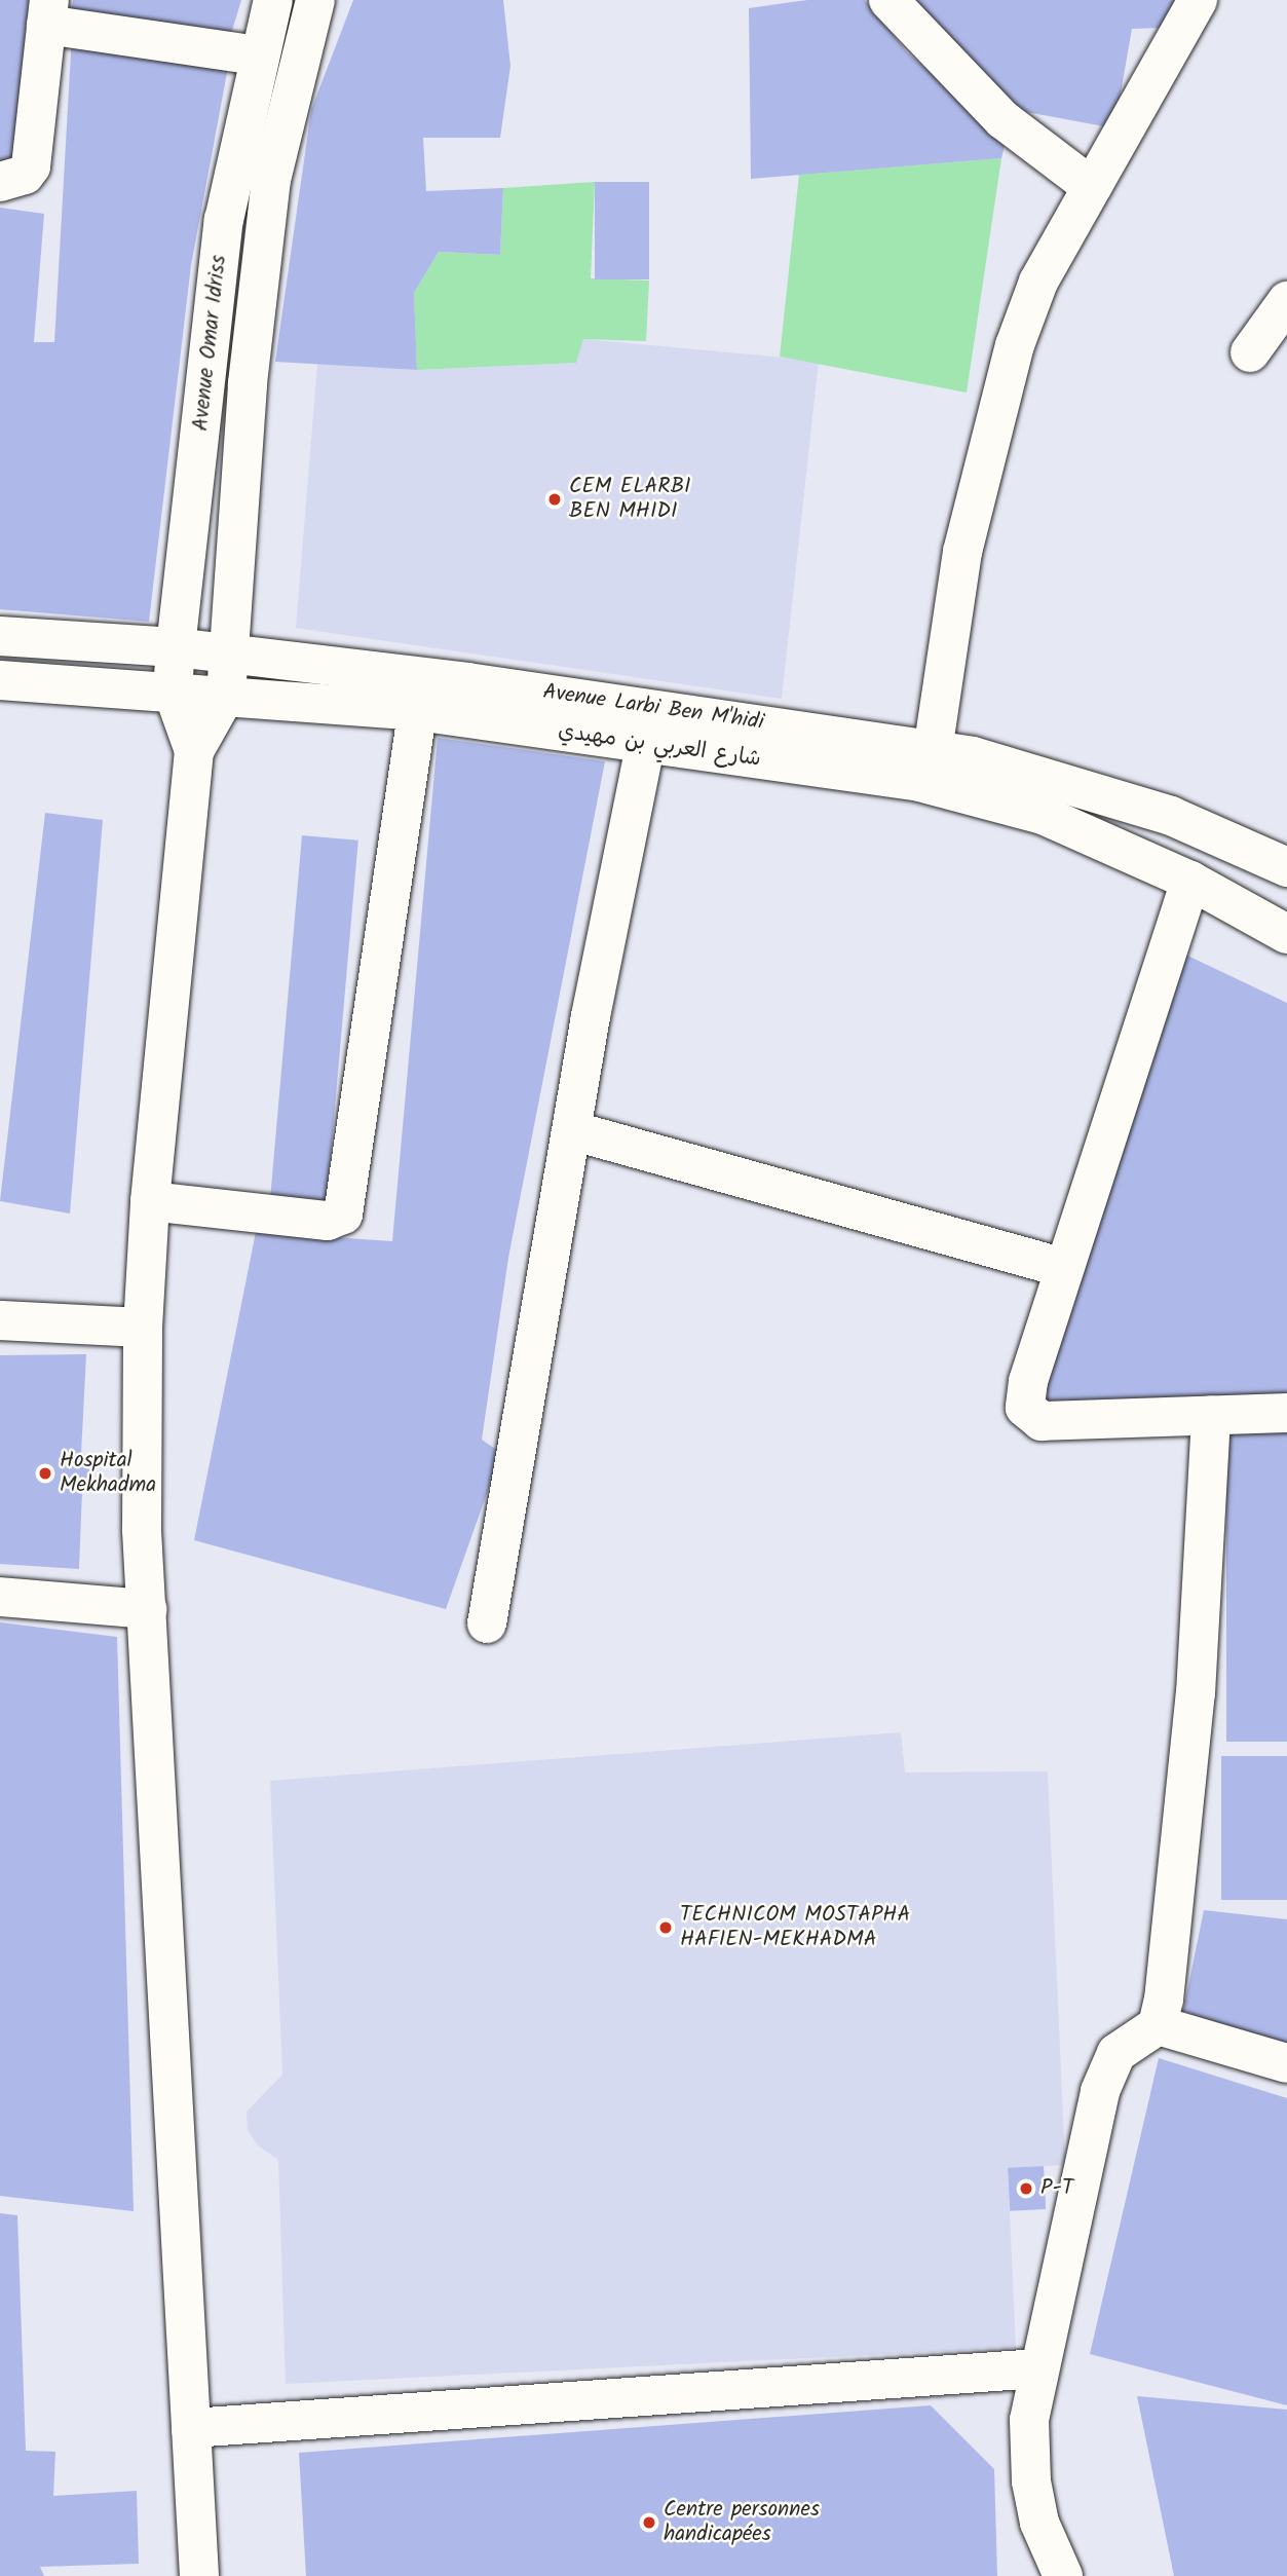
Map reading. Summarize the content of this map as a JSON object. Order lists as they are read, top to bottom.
{
  "streets": {
    "street": ["Avenue Omar Idriss", "Avenue Larbi Ben M'hidi", "شارع العربي بن مهيدي"]
  },
  "crossings": [
    ["Avenue Omar Idriss", "Avenue Larbi Ben M'hidi"],
    ["Avenue Omar Idriss", "شارع العربي بن مهيدي"]
  ],
  "places": [
    "CEM ELARBI BEN MHIDI",
    "Hospital Mekhadma",
    "TECHNICOM MOSTAPHA HAFIEN-MEKHADMA",
    "P-T",
    "Centre personnes handicapées"
  ]
}
